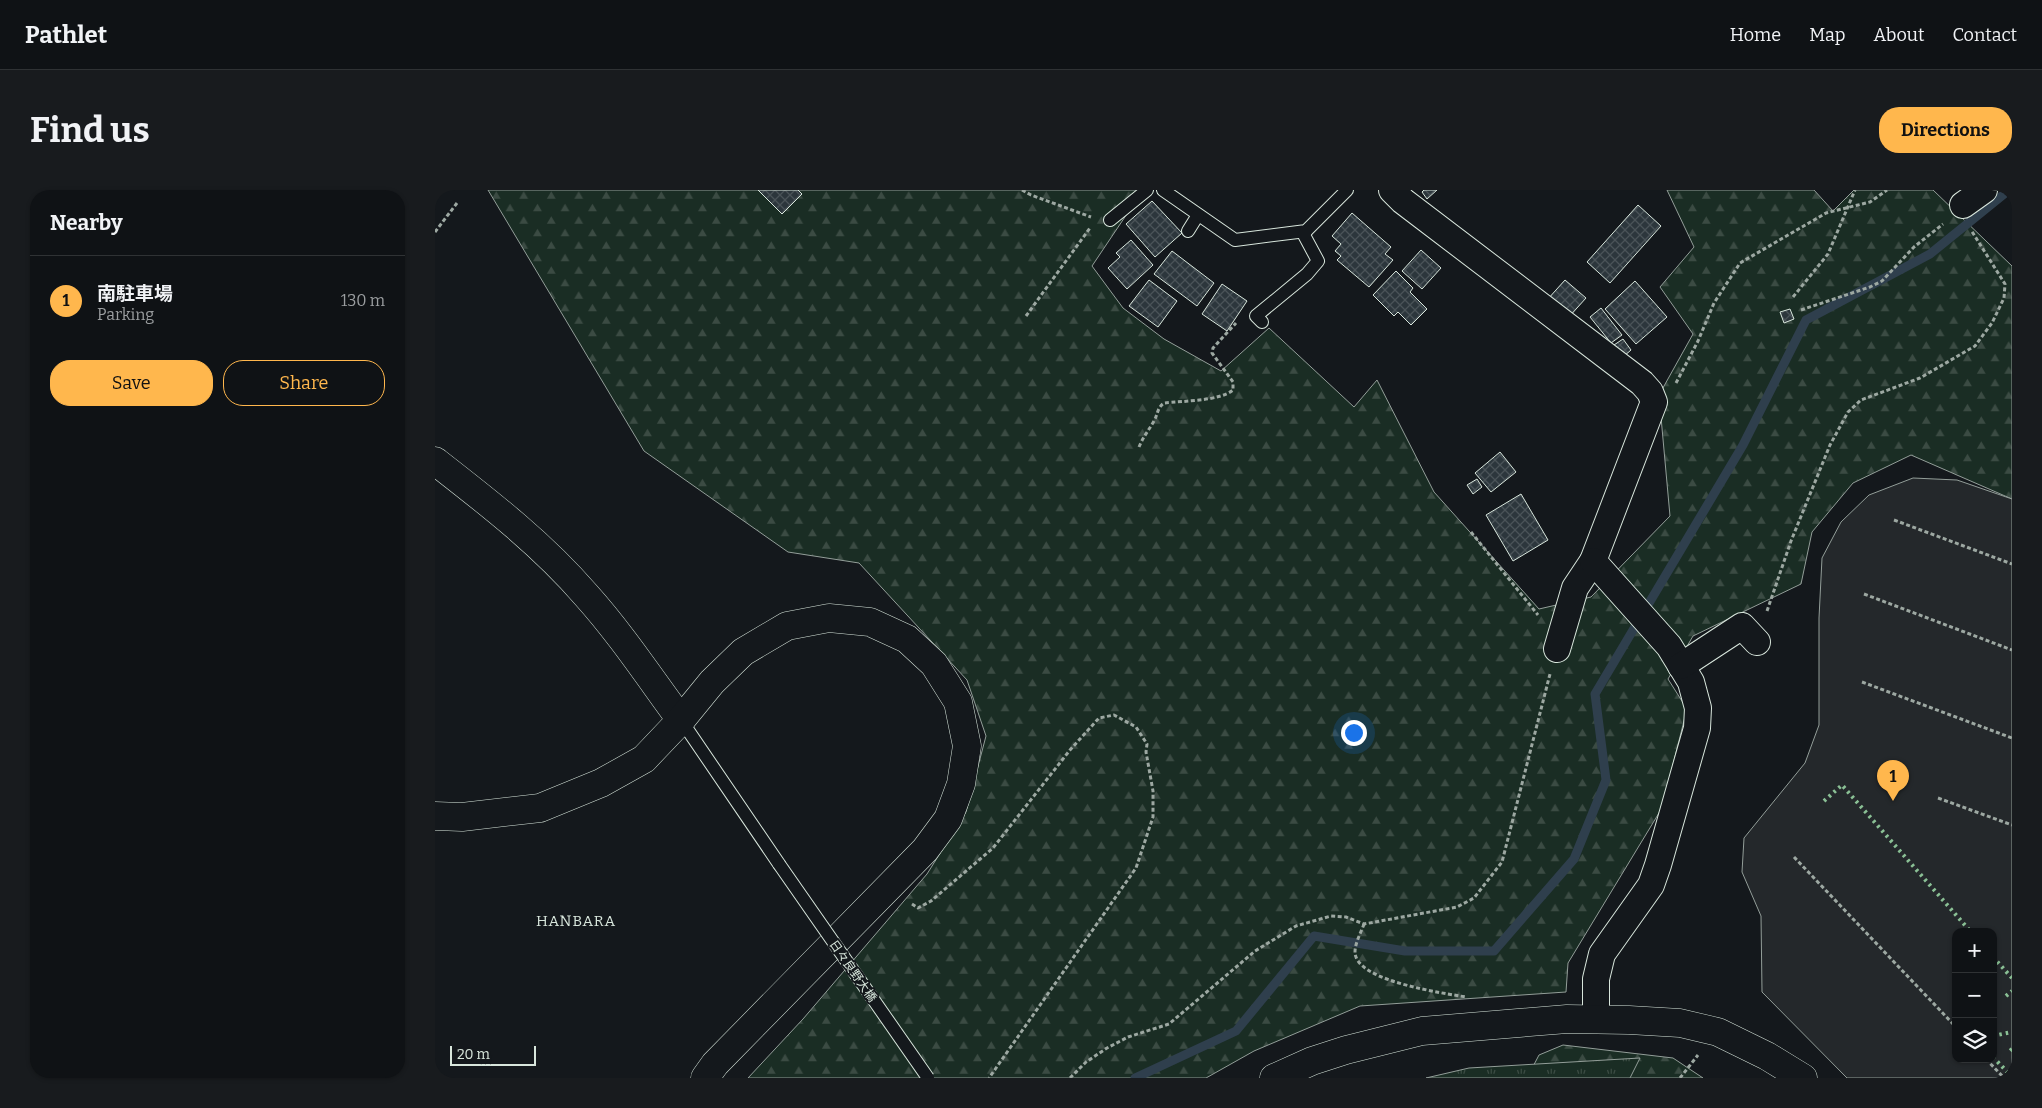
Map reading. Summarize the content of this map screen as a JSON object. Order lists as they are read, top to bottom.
{
  "streets": {
    "lane": ["日々良野大橋"]
  },
  "districts": ["HANBARA"],
  "scale_bar": "20 m",
  "page": {
    "header": "Pathlet",
    "nav": [
      "Home",
      "Map",
      "About",
      "Contact"
    ],
    "buttons": [
      "Directions",
      ["Save", "Share"]
    ],
    "title": "Find us",
    "heading": "Nearby",
    "list": [
      {
        "mark": "1",
        "name": "南駐車場",
        "note": "Parking",
        "value": "130 m"
      }
    ],
    "pins": "1",
    "map_buttons": ["+", "−"],
    "scale": "20 m"
  }
}
